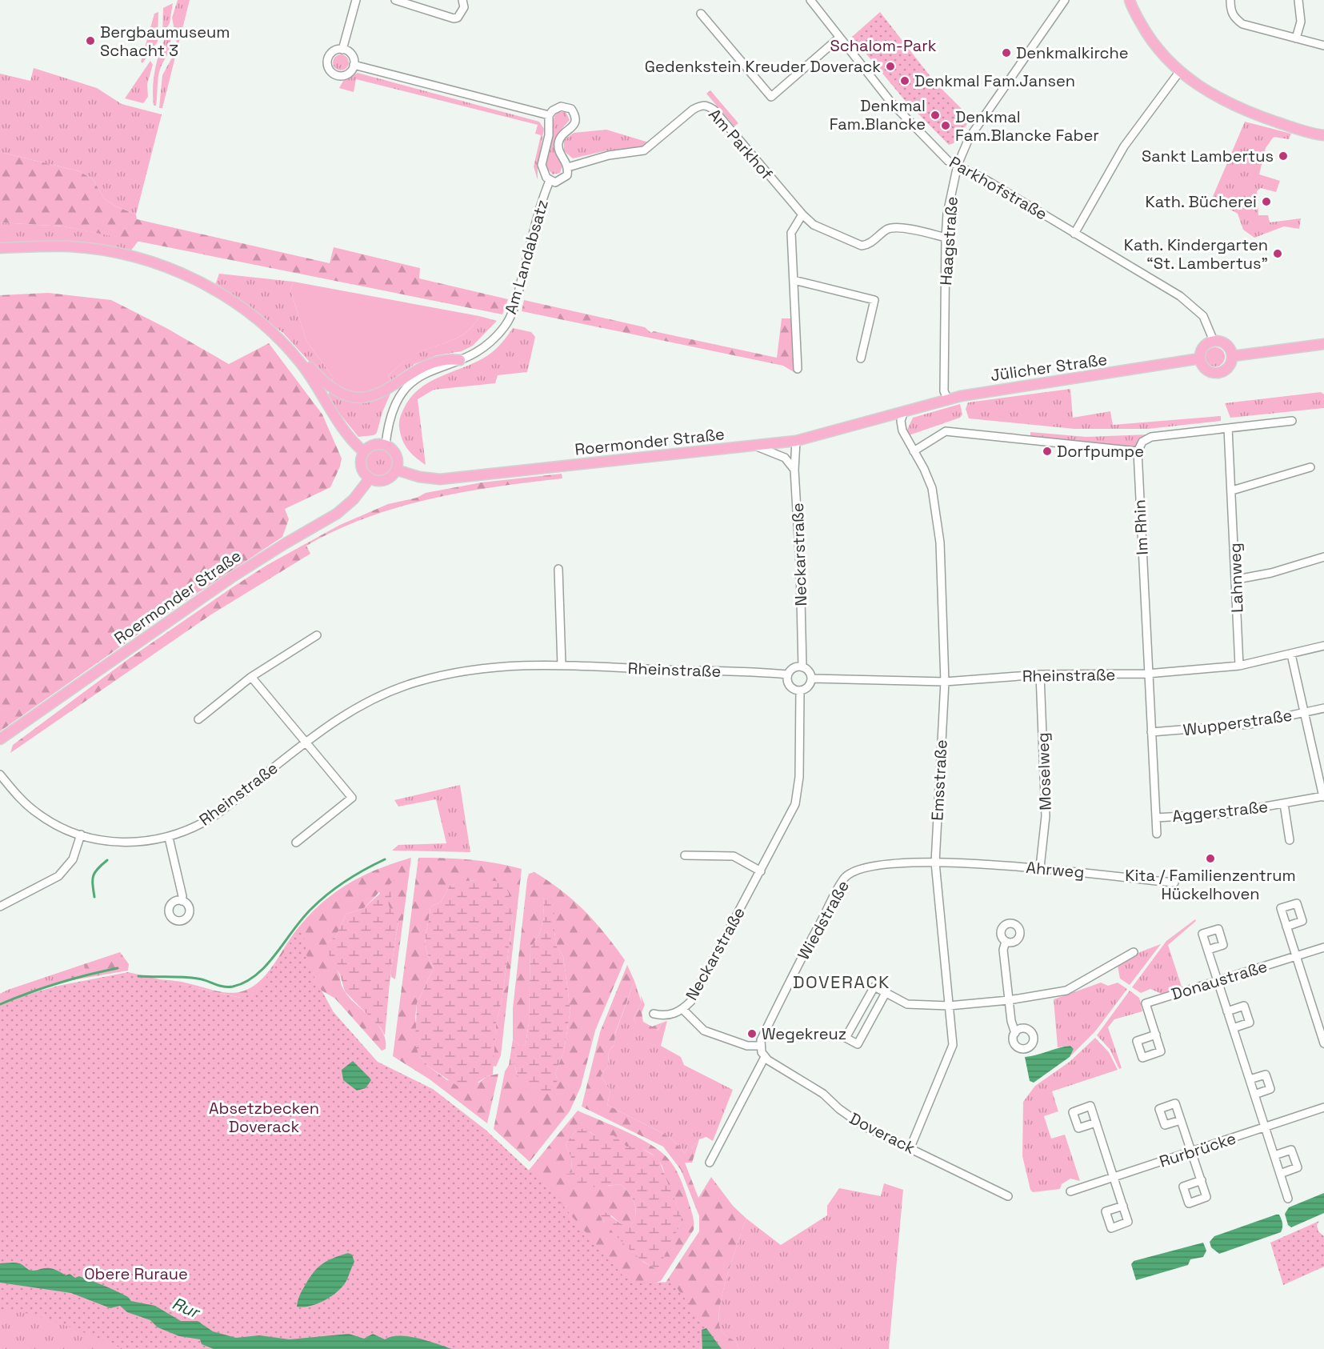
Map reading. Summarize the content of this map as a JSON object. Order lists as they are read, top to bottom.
{
  "streets": {
    "main road": ["Jülicher Straße", "Roermonder Straße"],
    "street": [
      "Am Parkhof",
      "Parkhofstraße",
      "Haagstraße",
      "Am Landabsatz",
      "Im Rhin",
      "Neckarstraße",
      "Lahnweg",
      "Rheinstraße",
      "Wupperstraße",
      "Moselweg",
      "Emsstraße",
      "Aggerstraße",
      "Ahrweg",
      "Wiedstraße",
      "Donaustraße",
      "Doverack",
      "Rurbrücke"
    ]
  },
  "crossings": [
    ["Am Parkhof", "Haagstraße"],
    ["Am Parkhof", "Am Landabsatz"],
    ["Parkhofstraße", "Haagstraße"],
    ["Parkhofstraße", "Jülicher Straße"],
    ["Haagstraße", "Jülicher Straße"],
    ["Am Landabsatz", "Roermonder Straße"],
    ["Jülicher Straße", "Roermonder Straße"],
    ["Jülicher Straße", "Emsstraße"],
    ["Roermonder Straße", "Neckarstraße"],
    ["Roermonder Straße", "Emsstraße"],
    ["Im Rhin", "Rheinstraße"],
    ["Im Rhin", "Wupperstraße"],
    ["Im Rhin", "Aggerstraße"],
    ["Neckarstraße", "Rheinstraße"],
    ["Lahnweg", "Rheinstraße"],
    ["Rheinstraße", "Moselweg"],
    ["Rheinstraße", "Emsstraße"],
    ["Moselweg", "Ahrweg"],
    ["Emsstraße", "Ahrweg"],
    ["Emsstraße", "Wiedstraße"],
    ["Emsstraße", "Doverack"],
    ["Ahrweg", "Wiedstraße"]
  ],
  "districts": ["DOVERACK"],
  "water": ["Rur"],
  "parks": ["Schalom-Park", "Absetzbecken Doverack", "Obere Ruraue"],
  "places": [
    "Bergbaumuseum Schacht 3",
    "Denkmalkirche",
    "Gedenkstein Kreuder Doverack",
    "Denkmal Fam.Jansen",
    "Denkmal Fam.Blancke",
    "Denkmal Fam.Blancke Faber",
    "Sankt Lambertus",
    "Kath. Bücherei",
    "Kath. Kindergarten “St. Lambertus”",
    "Dorfpumpe",
    "Kita / Familienzentrum Hückelhoven",
    "Wegekreuz"
  ]
}
